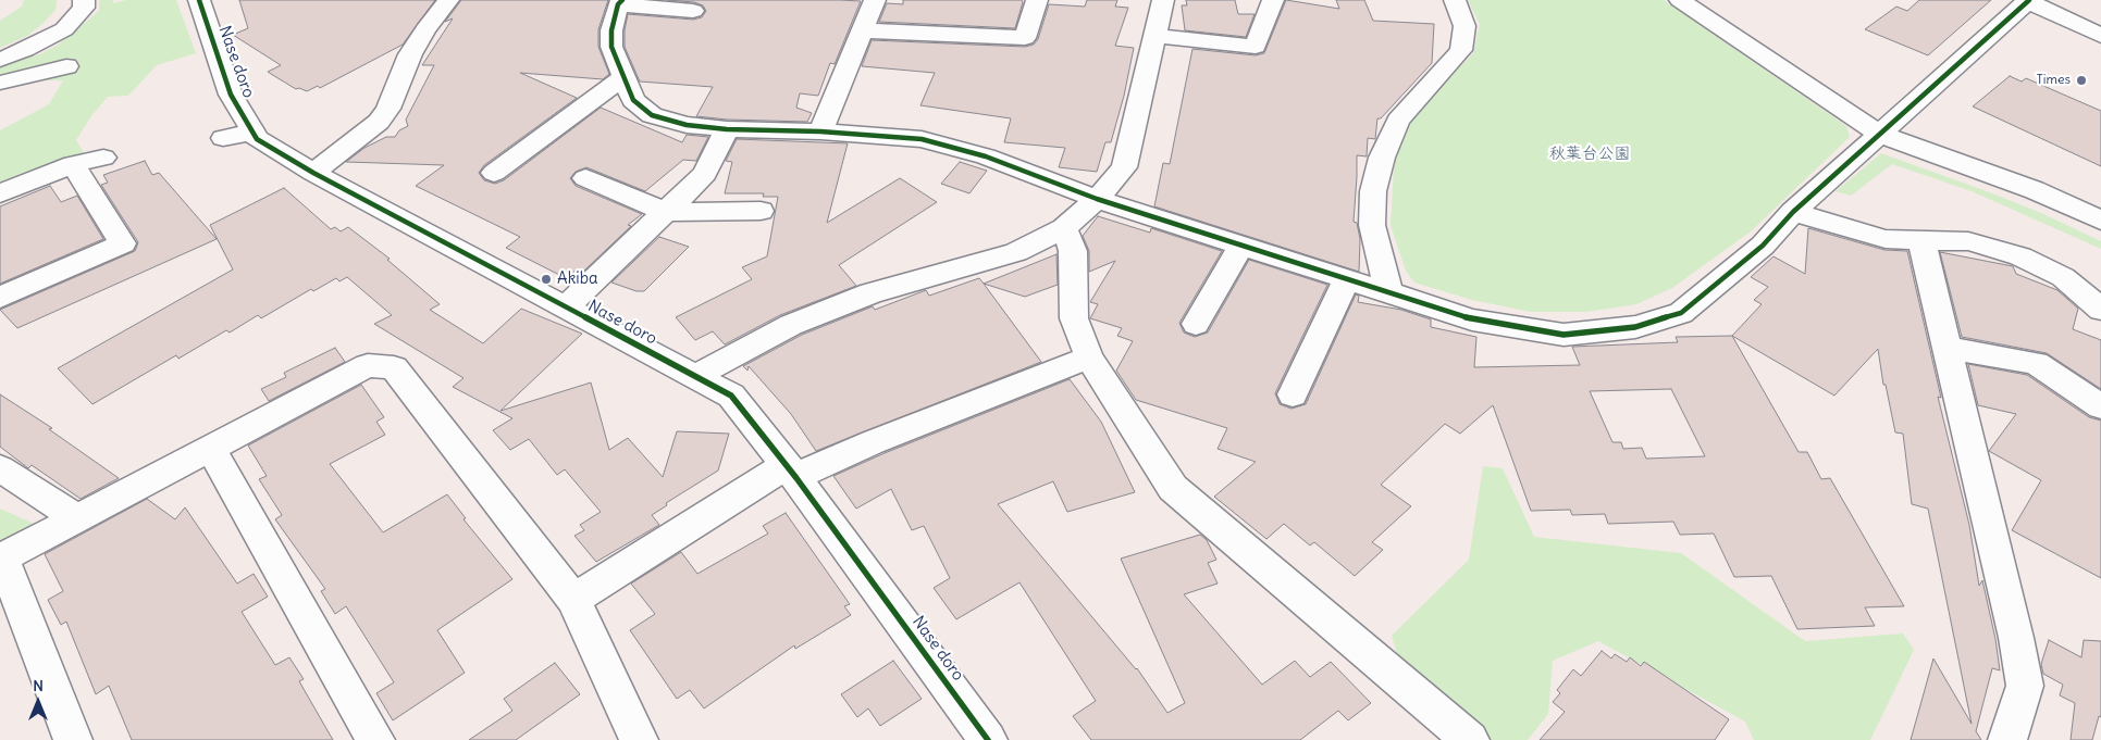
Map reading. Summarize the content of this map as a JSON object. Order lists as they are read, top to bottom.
{
  "streets": {
    "street": ["Nase doro"]
  },
  "parks": ["秋葉台公園"],
  "places": ["Times", "Akiba"],
  "north": "top"
}
